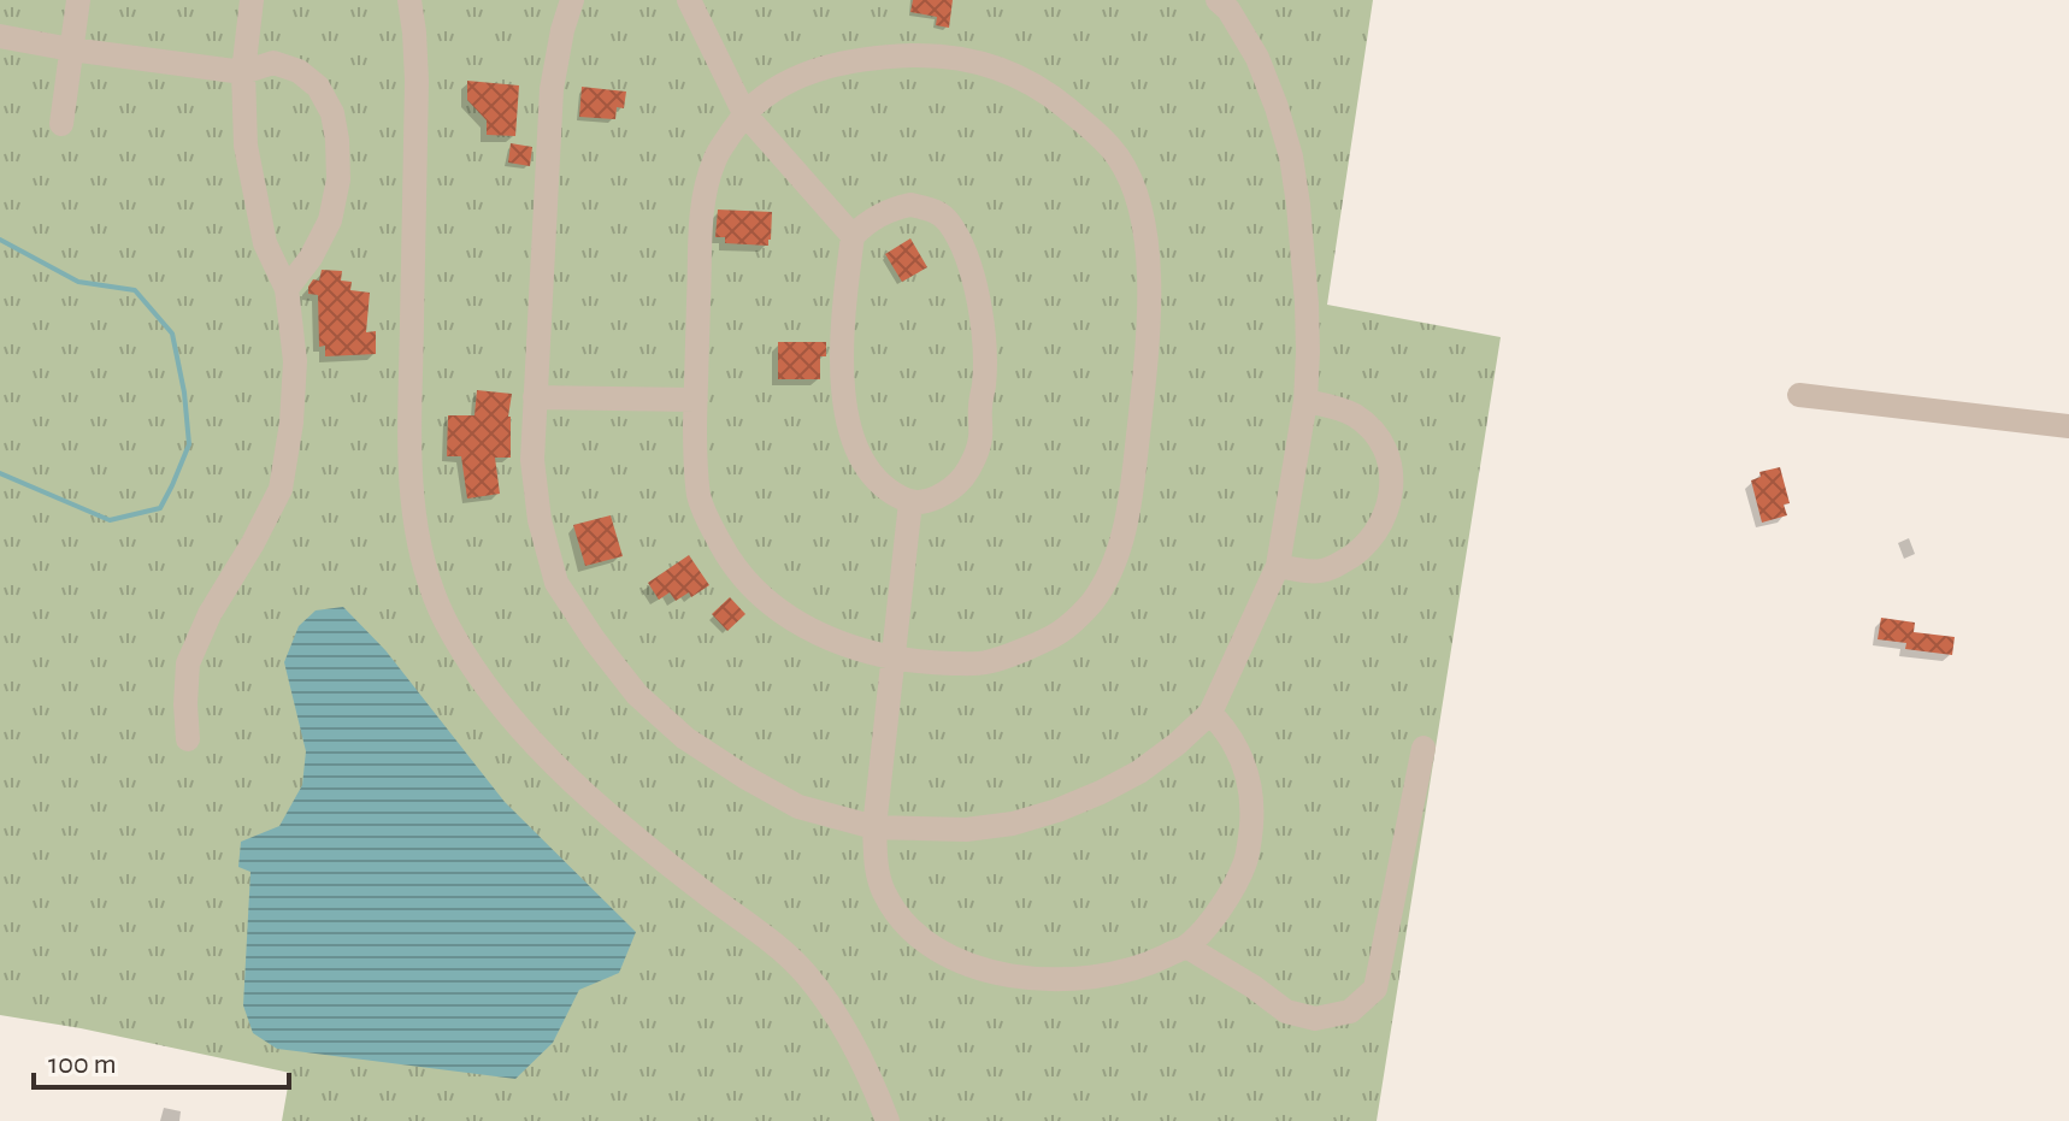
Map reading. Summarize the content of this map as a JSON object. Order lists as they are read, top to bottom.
{
  "scale_bar": "100 m"
}
